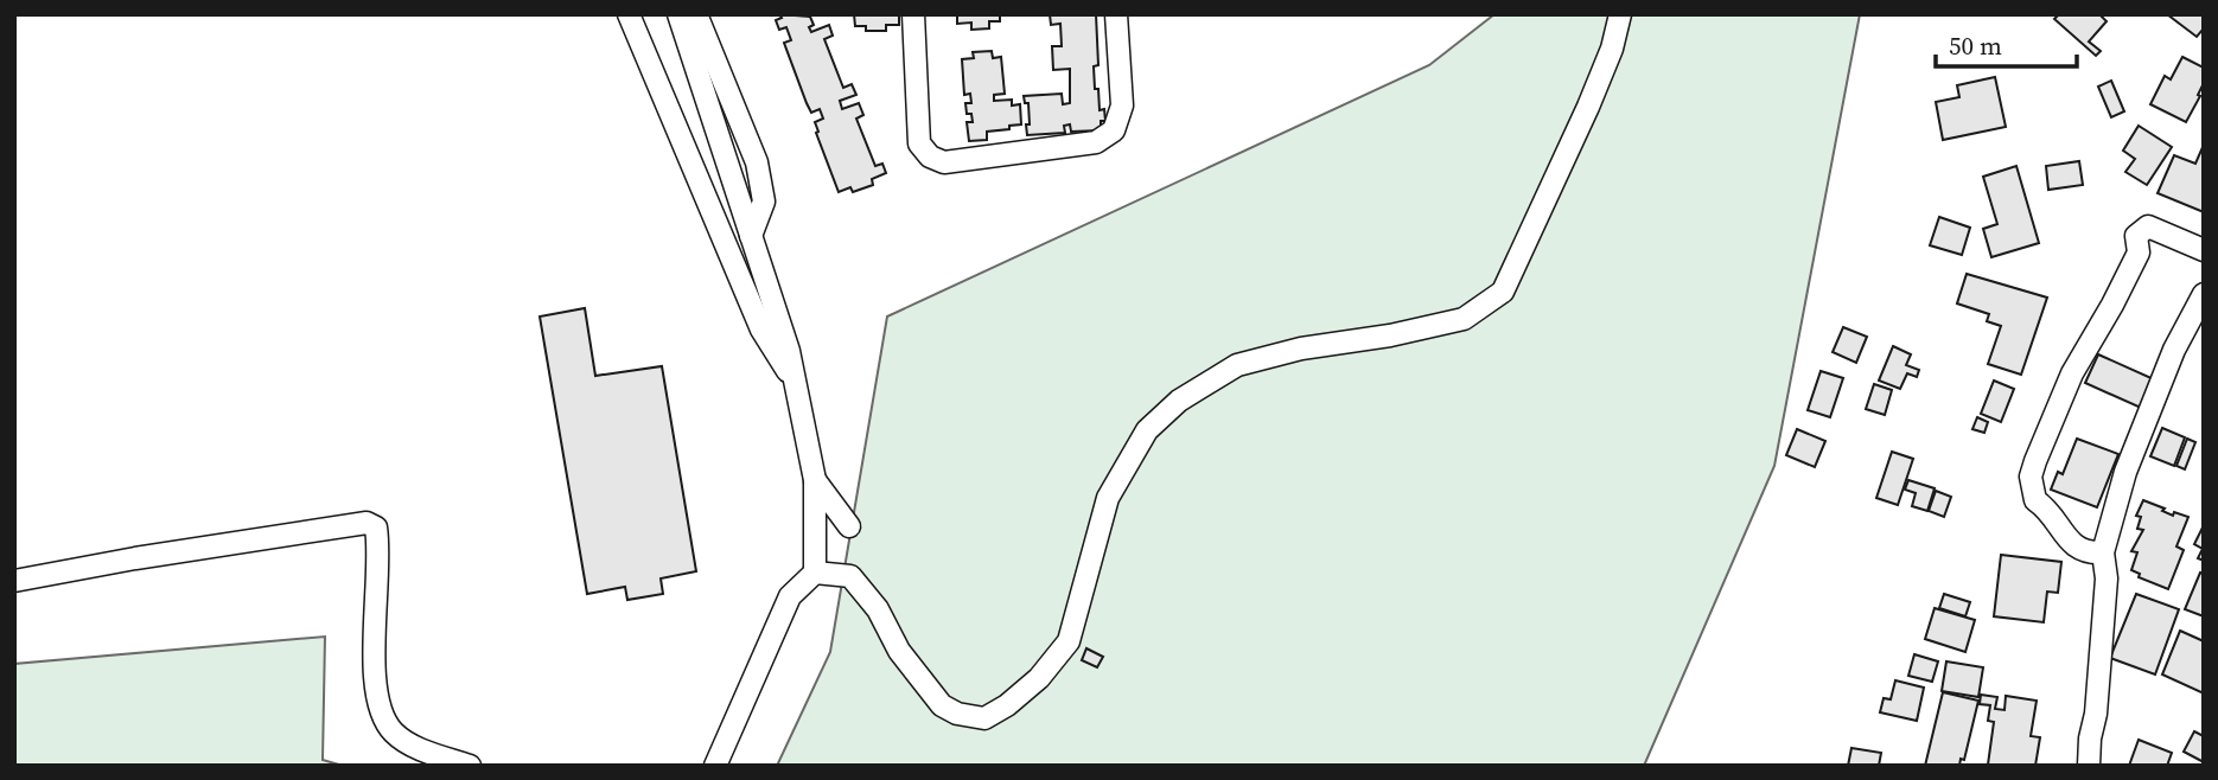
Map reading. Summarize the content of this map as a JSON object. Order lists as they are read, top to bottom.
{
  "scale_bar": "50 m"
}
